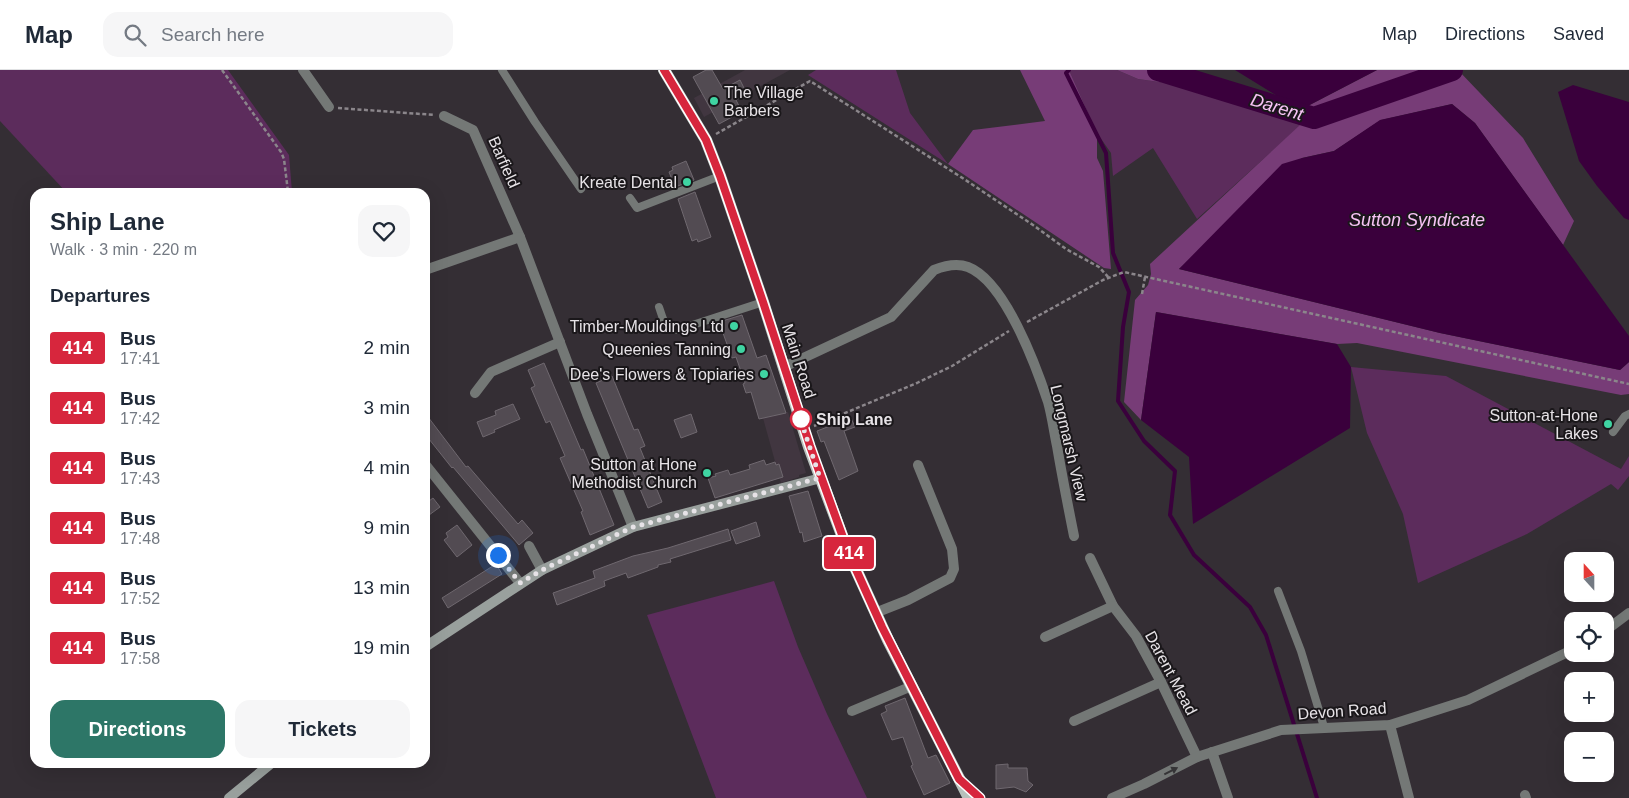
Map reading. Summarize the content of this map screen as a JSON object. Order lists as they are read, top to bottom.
{
  "streets": {
    "main road": ["Main Road"],
    "street": [
      "Barfield",
      "Longmarsh View",
      "Darent Mead",
      "Devon Road"
    ]
  },
  "crossings": [
    ["Main Road", "Longmarsh View"],
    ["Darent Mead", "Devon Road"]
  ],
  "water": ["Darent", "Sutton Syndicate"],
  "places": [
    "The Village Barbers",
    "Kreate Dental",
    "Timber-Mouldings Ltd",
    "Queenies Tanning",
    "Dee's Flowers & Topiaries",
    "Ship Lane",
    "Sutton-at-Hone Lakes",
    "Sutton at Hone Methodist Church"
  ],
  "lines": ["bus line 414"],
  "north": "top",
  "page": {
    "header": "Map",
    "search": "Search here",
    "nav": ["Map", "Directions", "Saved"],
    "on_map": "414",
    "heading": [
      ["Ship Lane", "Walk · 3 min · 220 m"],
      "Departures"
    ],
    "list": [
      {
        "mark": "414",
        "name": "Bus",
        "note": "17:41",
        "value": "2 min"
      },
      {
        "mark": "414",
        "name": "Bus",
        "note": "17:42",
        "value": "3 min"
      },
      {
        "mark": "414",
        "name": "Bus",
        "note": "17:43",
        "value": "4 min"
      },
      {
        "mark": "414",
        "name": "Bus",
        "note": "17:48",
        "value": "9 min"
      },
      {
        "mark": "414",
        "name": "Bus",
        "note": "17:52",
        "value": "13 min"
      },
      {
        "mark": "414",
        "name": "Bus",
        "note": "17:58",
        "value": "19 min"
      }
    ],
    "map_buttons": ["+", "−"],
    "buttons": ["Directions", "Tickets"]
  }
}
